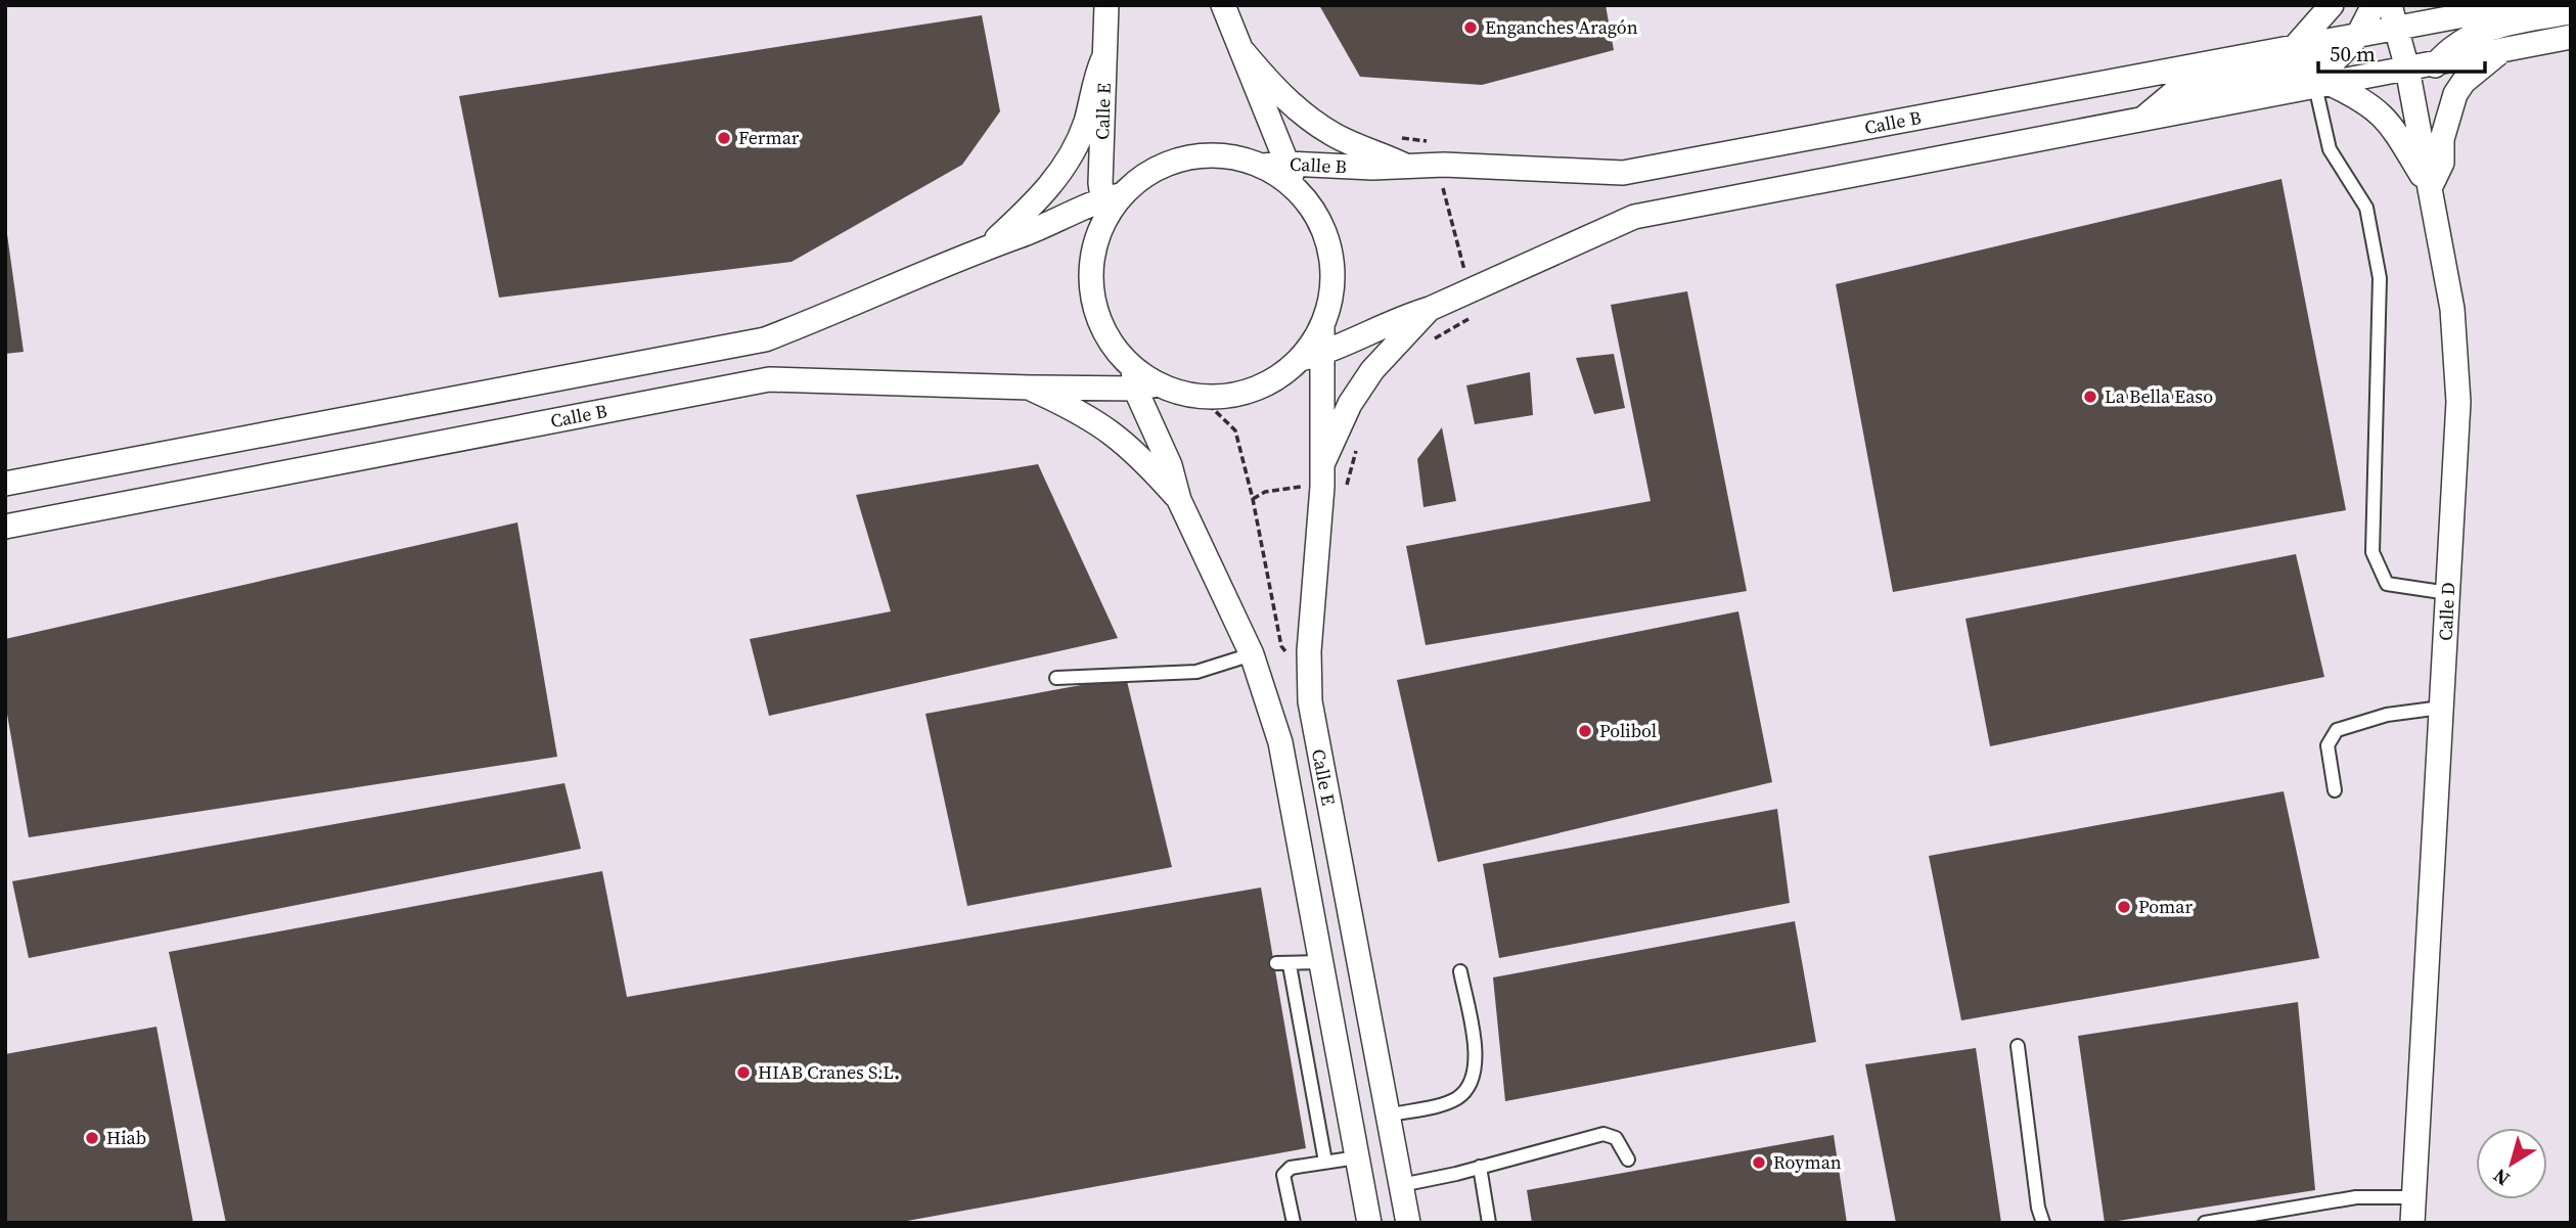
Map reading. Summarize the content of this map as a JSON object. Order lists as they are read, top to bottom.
{
  "streets": {
    "street": ["Calle E", "Calle B", "Calle D"]
  },
  "crossings": [
    ["Calle E", "Calle B"],
    ["Calle B", "Calle D"]
  ],
  "places": [
    "Enganches Aragón",
    "Fermar",
    "La Bella Easo",
    "Polibol",
    "Pomar",
    "HIAB Cranes S.L.",
    "Hiab",
    "Royman"
  ],
  "scale_bar": "50 m",
  "north": "bottom left"
}
